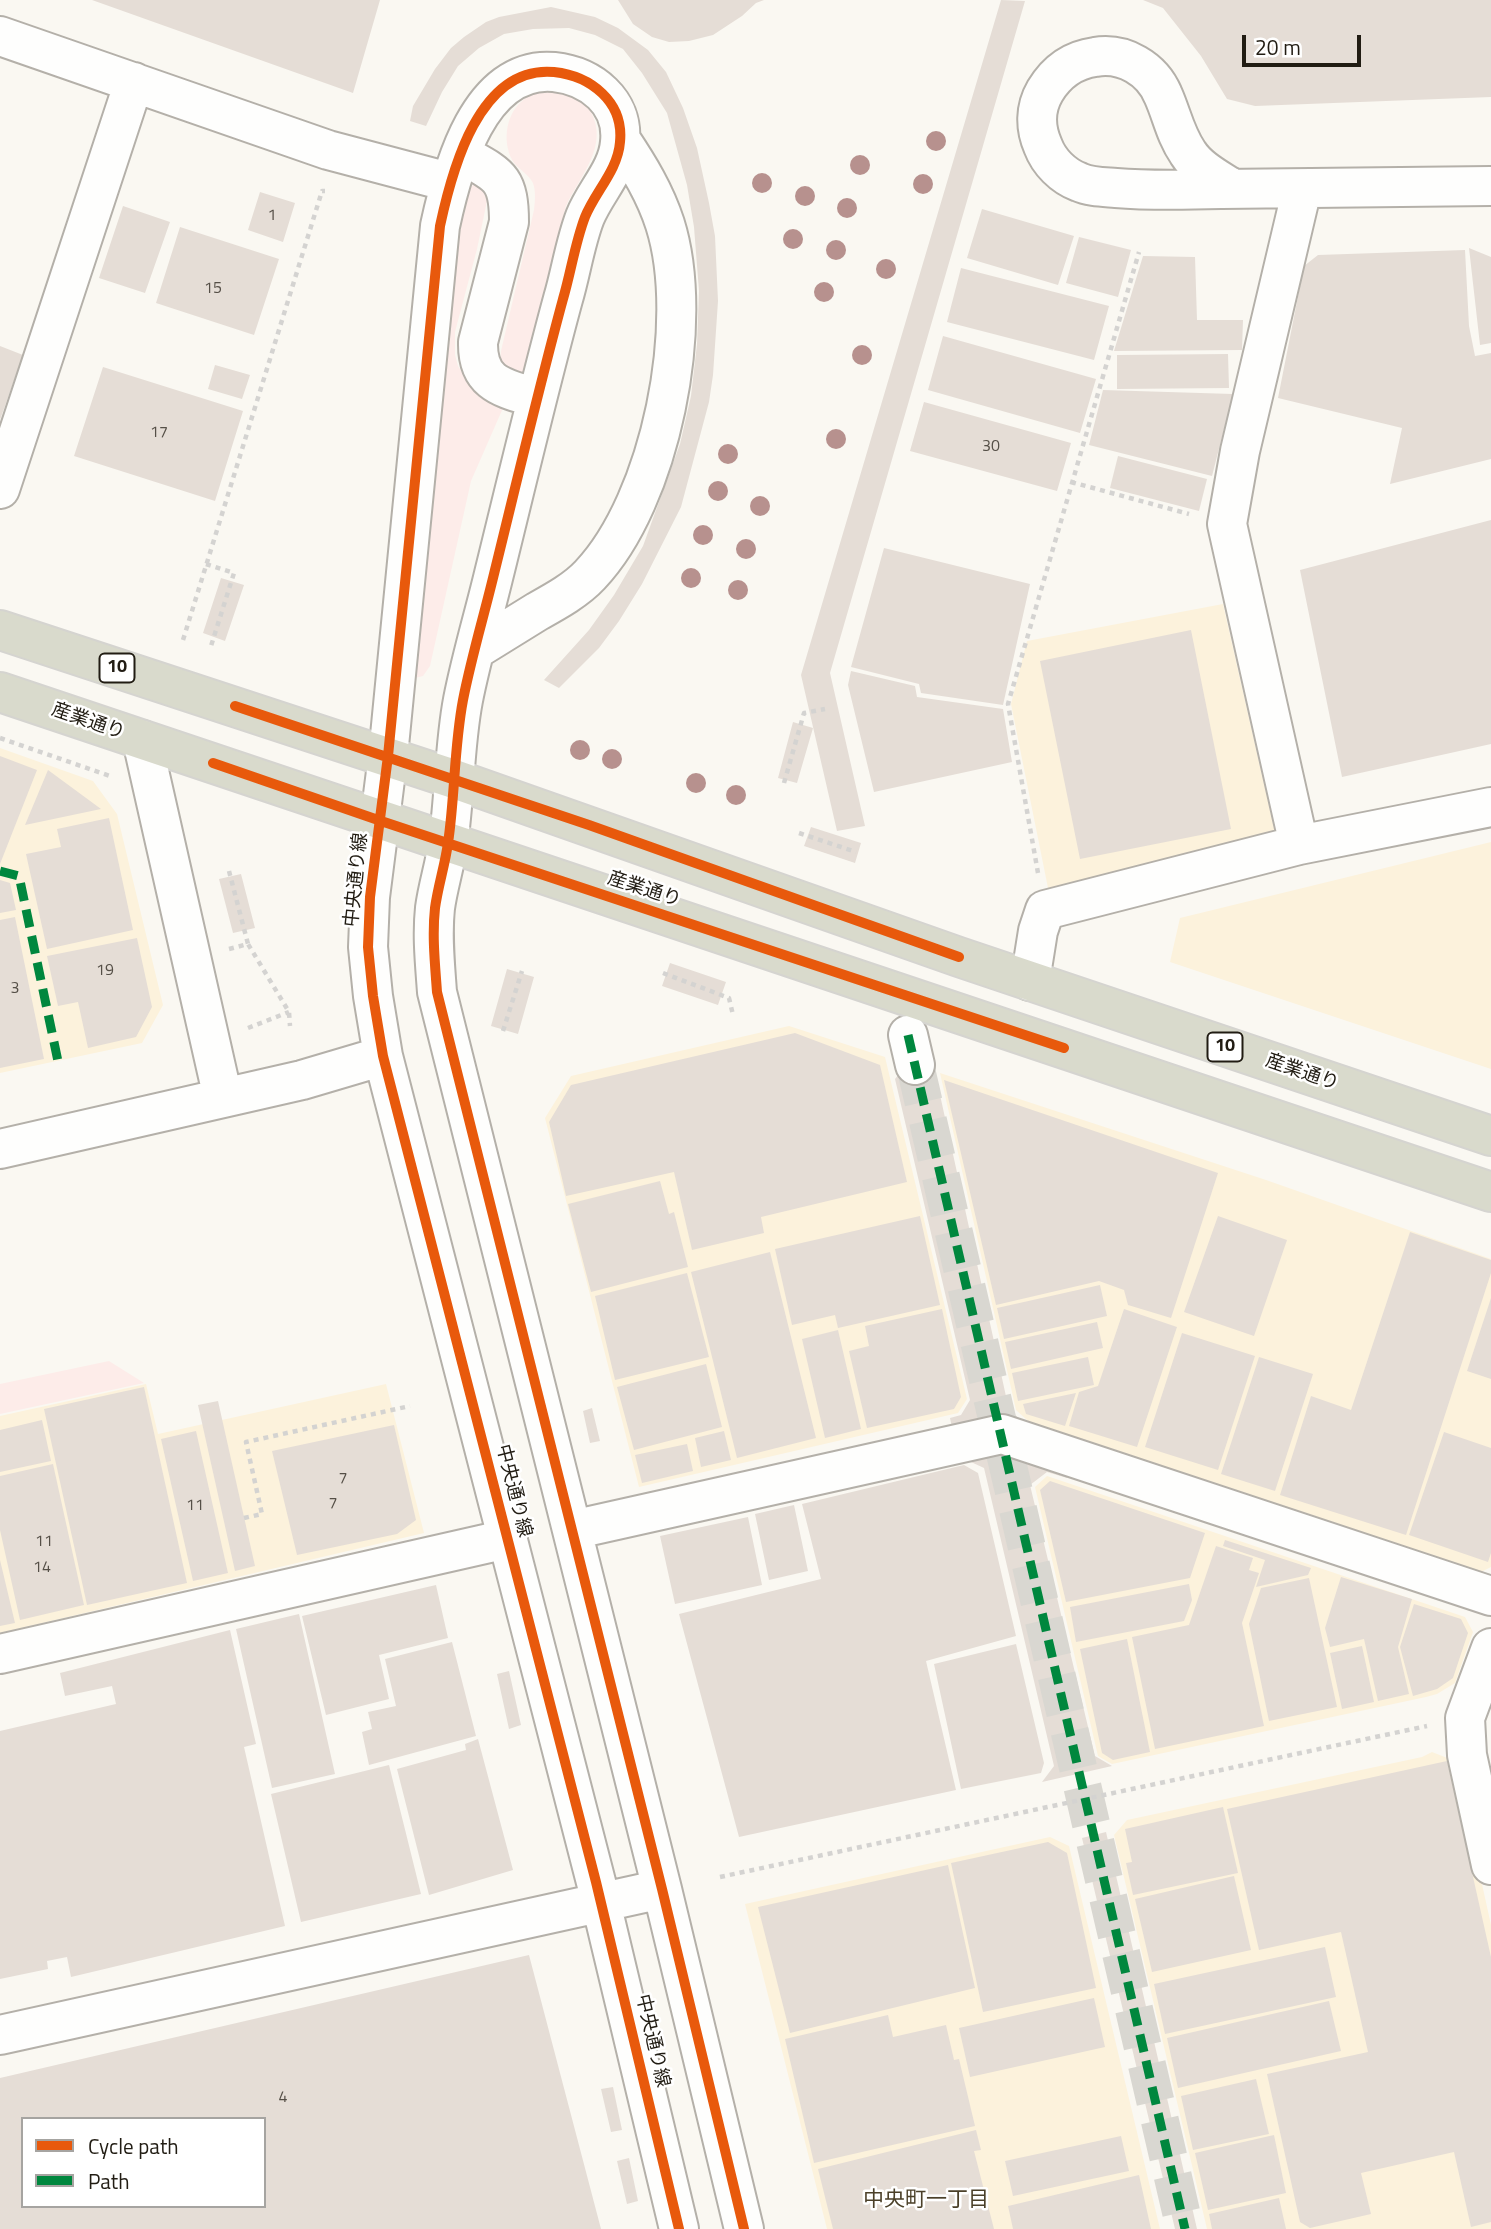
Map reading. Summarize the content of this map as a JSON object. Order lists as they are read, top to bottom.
{
  "streets": {
    "highway": ["10", "産業通り"],
    "street": ["中央通り線"]
  },
  "crossings": [
    ["産業通り", "中央通り線"]
  ],
  "districts": ["中央町一丁目"],
  "house_numbers": [
    "1",
    "15",
    "17",
    "30",
    "19",
    "3",
    "7",
    "7",
    "11",
    "11",
    "14",
    "4"
  ],
  "legend": ["Cycle path", "Path"],
  "scale_bar": "20 m"
}
